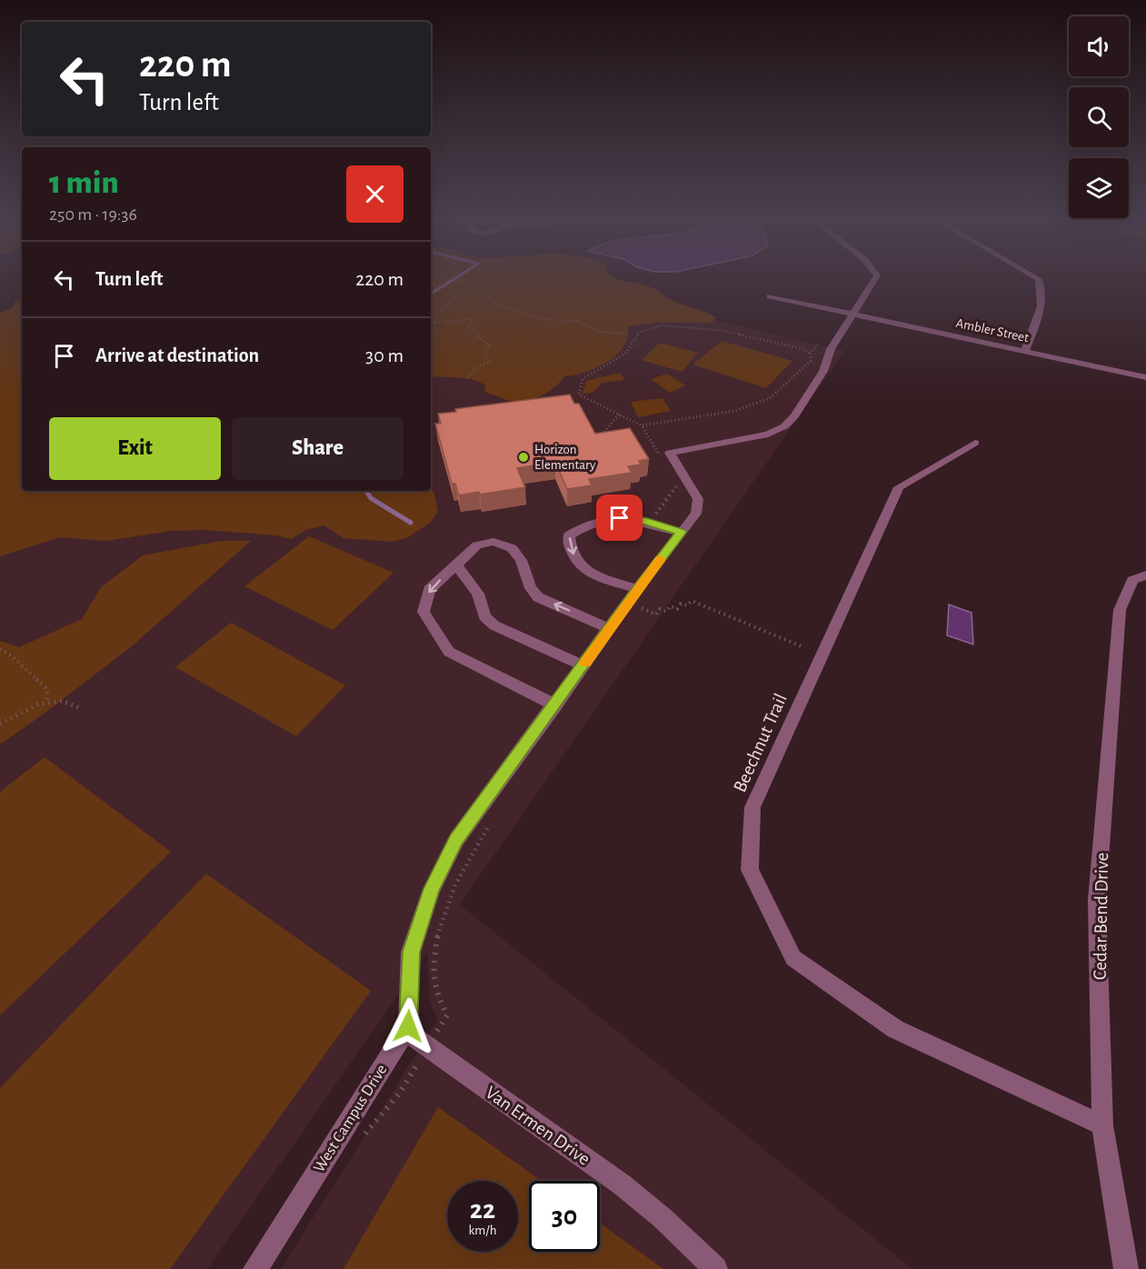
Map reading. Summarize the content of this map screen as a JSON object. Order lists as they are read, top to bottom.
{
  "streets": {
    "street": [
      "Ambler Street",
      "Beechnut Trail",
      "Cedar Bend Drive",
      "West Campus Drive",
      "Van Ermen Drive"
    ]
  },
  "crossings": [
    ["Ambler Street", "West Campus Drive"],
    ["Beechnut Trail", "Cedar Bend Drive"],
    ["West Campus Drive", "Van Ermen Drive"]
  ],
  "places": ["Horizon Elementary"],
  "page": {
    "turn": ["220 m", "Turn left"],
    "heading": ["1 min", "250 m · 19:36"],
    "list": [
      {
        "name": "Turn left",
        "value": "220 m"
      },
      {
        "name": "Arrive at destination",
        "value": "30 m"
      }
    ],
    "buttons": ["Exit", "Share"],
    "speed": "22 km/h",
    "limit": "30"
  }
}
